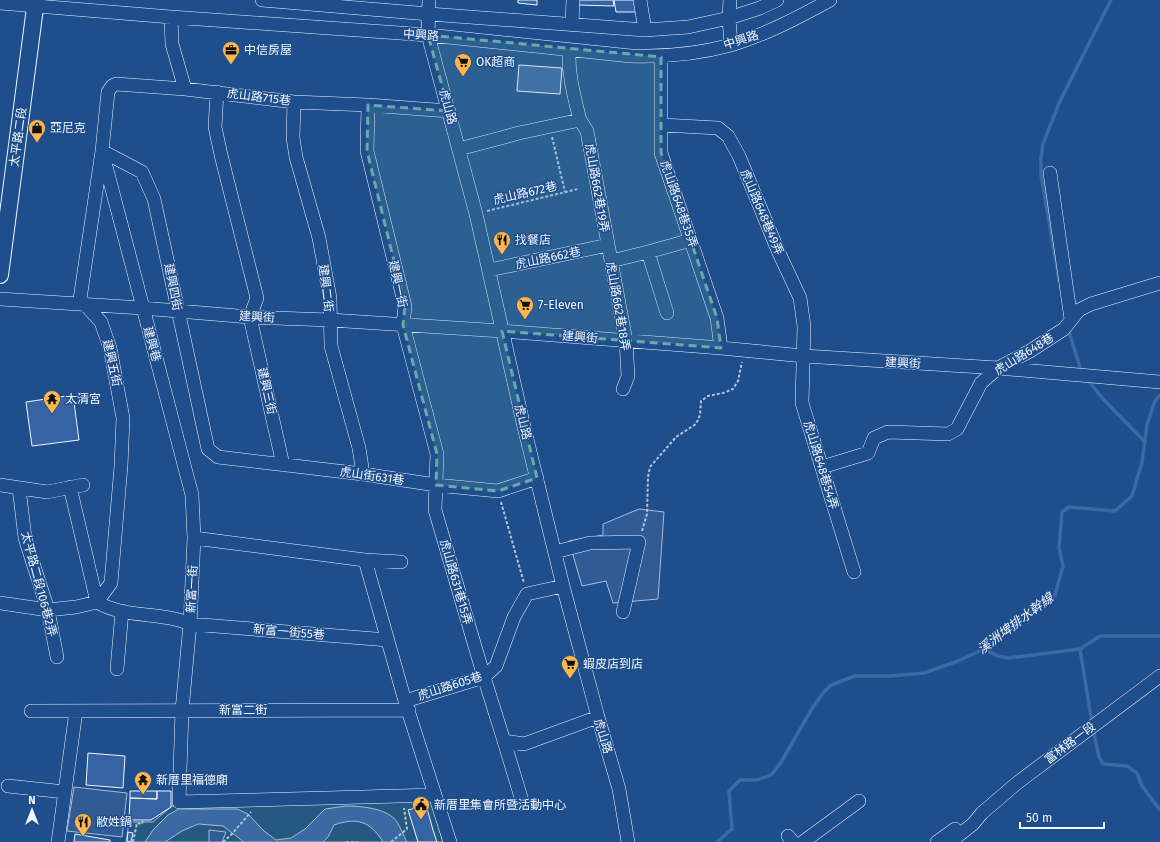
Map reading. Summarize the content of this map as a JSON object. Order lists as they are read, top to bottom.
{
  "streets": {
    "main road": ["太平路二段"],
    "street": [
      "中興路",
      "虎山路715巷",
      "虎山路",
      "虎山路662巷19弄",
      "虎山路648巷35弄",
      "虎山路648巷49弄",
      "虎山路662巷",
      "建興一街",
      "建興四街",
      "建興二街",
      "虎山路662巷18弄",
      "建興街",
      "建興巷",
      "虎山路648巷",
      "建興五街",
      "建興三街",
      "虎山路648巷54弄",
      "虎山街631巷",
      "虎山路631巷15弄",
      "太平路二段106巷2弄",
      "新富一街",
      "新富一街55巷",
      "虎山路605巷",
      "新富二街",
      "富林路一段"
    ],
    "path": ["虎山路672巷"]
  },
  "crossings": [
    ["中興路", "虎山路"],
    ["中興路", "太平路二段"],
    ["中興路", "虎山路662巷19弄"],
    ["中興路", "虎山路648巷35弄"],
    ["虎山路715巷", "虎山路"],
    ["虎山路715巷", "建興一街"],
    ["虎山路715巷", "建興四街"],
    ["虎山路715巷", "建興二街"],
    ["虎山路715巷", "建興巷"],
    ["虎山路", "虎山路672巷"],
    ["虎山路", "虎山路662巷"],
    ["虎山路", "建興街"],
    ["虎山路", "虎山街631巷"],
    ["虎山路662巷19弄", "虎山路662巷"],
    ["虎山路662巷19弄", "虎山路662巷18弄"],
    ["虎山路648巷35弄", "虎山路648巷49弄"],
    ["虎山路648巷35弄", "建興街"],
    ["虎山路648巷49弄", "建興街"],
    ["虎山路648巷49弄", "虎山路648巷54弄"],
    ["虎山路662巷", "虎山路662巷18弄"],
    ["建興一街", "建興街"],
    ["建興一街", "虎山街631巷"],
    ["建興一街", "虎山路631巷15弄"],
    ["建興四街", "建興街"],
    ["建興四街", "建興巷"],
    ["建興四街", "虎山街631巷"],
    ["建興二街", "建興街"],
    ["建興二街", "虎山街631巷"],
    ["虎山路662巷18弄", "建興街"],
    ["建興街", "建興巷"],
    ["建興街", "虎山路648巷"],
    ["建興街", "建興五街"],
    ["建興街", "建興三街"],
    ["建興街", "虎山路648巷54弄"],
    ["建興巷", "新富一街"],
    ["虎山路648巷", "虎山路648巷54弄"],
    ["建興五街", "新富一街55巷"],
    ["建興三街", "虎山街631巷"],
    ["虎山街631巷", "虎山路631巷15弄"],
    ["虎山路631巷15弄", "虎山路605巷"],
    ["新富一街", "新富一街55巷"],
    ["新富一街", "新富二街"],
    ["虎山路605巷", "新富二街"]
  ],
  "water": ["溪洲埤排水幹線"],
  "places": {
    "office": ["中信房屋"],
    "supermarket": ["OK超商", "7-Eleven", "蝦皮店到店"],
    "shop": ["亞尼克"],
    "restaurant": ["找餐店", "敝姓鍋"],
    "temple": ["太清宮", "新厝里福德廟"],
    "public building": ["新厝里集會所暨活動中心"]
  },
  "scale_bar": "50 m",
  "north": "top"
}
